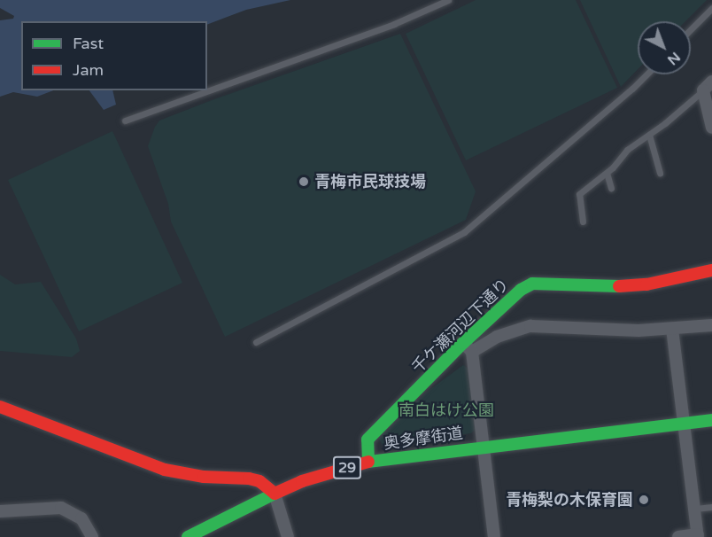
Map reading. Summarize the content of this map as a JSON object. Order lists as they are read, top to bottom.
{
  "streets": {
    "main road": ["千ケ瀬河辺下通り", "奥多摩街道", "29"]
  },
  "crossings": [
    ["千ケ瀬河辺下通り", "奥多摩街道"],
    ["奥多摩街道", "29"]
  ],
  "parks": ["南白はけ公園"],
  "places": ["青梅市民球技場", "青梅梨の木保育園"],
  "legend": ["Fast", "Jam"],
  "north": "bottom right"
}
